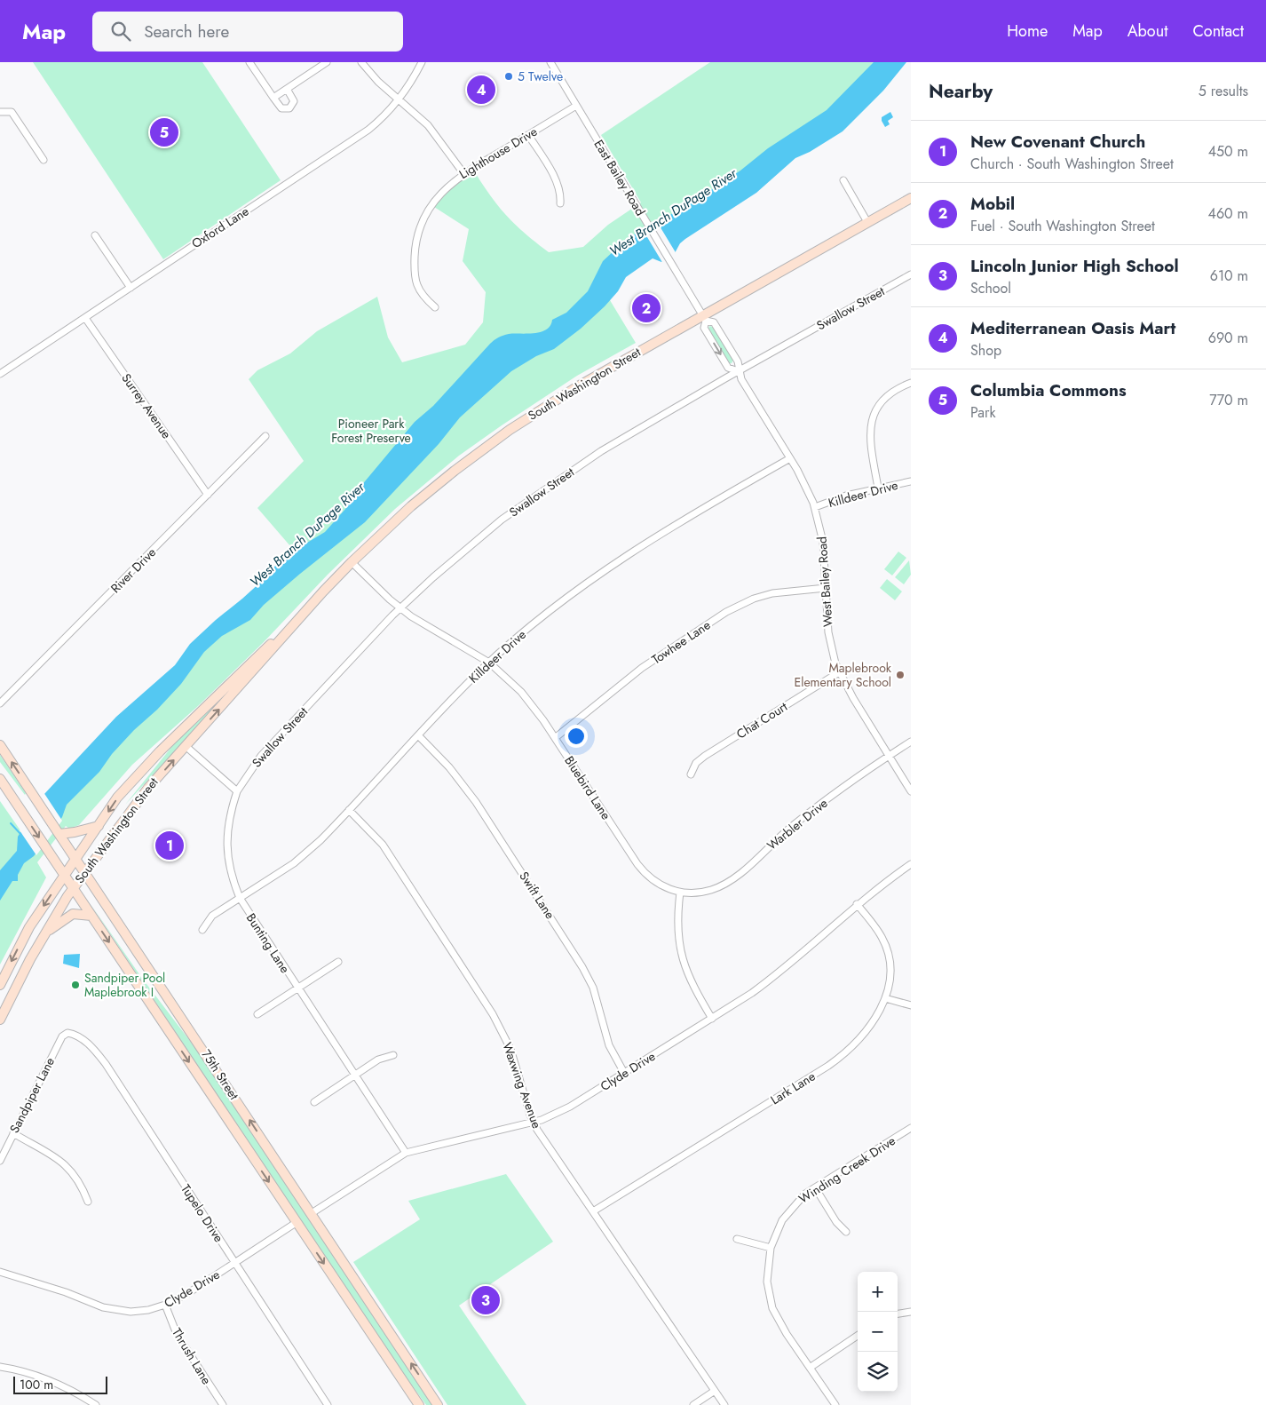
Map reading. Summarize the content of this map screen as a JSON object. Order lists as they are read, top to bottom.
{
  "streets": {
    "main road": ["South Washington Street", "75th Street"],
    "street": [
      "Lighthouse Drive",
      "East Bailey Road",
      "Oxford Lane",
      "Swallow Street",
      "Surrey Avenue",
      "Killdeer Drive",
      "River Drive",
      "West Bailey Road",
      "Towhee Lane",
      "Chat Court",
      "Bluebird Lane",
      "Warbler Drive",
      "Swift Lane",
      "Bunting Lane",
      "Clyde Drive",
      "Waxwing Avenue",
      "Lark Lane",
      "Sandpiper Lane",
      "Winding Creek Drive",
      "Tupelo Drive",
      "Thrush Lane"
    ]
  },
  "crossings": [
    ["Lighthouse Drive", "East Bailey Road"],
    ["East Bailey Road", "South Washington Street"],
    ["East Bailey Road", "West Bailey Road"],
    ["Oxford Lane", "Surrey Avenue"],
    ["Swallow Street", "West Bailey Road"],
    ["Swallow Street", "Bluebird Lane"],
    ["Swallow Street", "Bunting Lane"],
    ["South Washington Street", "West Bailey Road"],
    ["South Washington Street", "Bluebird Lane"],
    ["South Washington Street", "75th Street"],
    ["Surrey Avenue", "River Drive"],
    ["Killdeer Drive", "West Bailey Road"],
    ["Killdeer Drive", "Bluebird Lane"],
    ["Killdeer Drive", "Swift Lane"],
    ["Killdeer Drive", "Bunting Lane"],
    ["Killdeer Drive", "Waxwing Avenue"],
    ["West Bailey Road", "Towhee Lane"],
    ["West Bailey Road", "Chat Court"],
    ["West Bailey Road", "Warbler Drive"],
    ["Towhee Lane", "Bluebird Lane"],
    ["Bluebird Lane", "Warbler Drive"],
    ["Swift Lane", "Clyde Drive"],
    ["Bunting Lane", "Clyde Drive"],
    ["Clyde Drive", "75th Street"],
    ["Clyde Drive", "Waxwing Avenue"],
    ["Clyde Drive", "Lark Lane"],
    ["Clyde Drive", "Tupelo Drive"],
    ["Clyde Drive", "Thrush Lane"],
    ["Waxwing Avenue", "Lark Lane"],
    ["Sandpiper Lane", "Tupelo Drive"]
  ],
  "water": ["West Branch DuPage River"],
  "parks": ["Pioneer Park Forest Preserve"],
  "places": ["5 Twelve", "Maplebrook Elementary School", "Sandpiper Pool Maplebrook I"],
  "scale_bar": "100 m",
  "page": {
    "header": "Map",
    "search": "Search here",
    "nav": [
      "Home",
      "Map",
      "About",
      "Contact"
    ],
    "heading": ["Nearby", "5 results"],
    "pins": [
      "4",
      "5",
      "2",
      "1",
      "3"
    ],
    "list": [
      {
        "mark": "1",
        "name": "New Covenant Church",
        "note": "Church · South Washington Street",
        "value": "450 m"
      },
      {
        "mark": "2",
        "name": "Mobil",
        "note": "Fuel · South Washington Street",
        "value": "460 m"
      },
      {
        "mark": "3",
        "name": "Lincoln Junior High School",
        "note": "School",
        "value": "610 m"
      },
      {
        "mark": "4",
        "name": "Mediterranean Oasis Mart",
        "note": "Shop",
        "value": "690 m"
      },
      {
        "mark": "5",
        "name": "Columbia Commons",
        "note": "Park",
        "value": "770 m"
      }
    ],
    "map_buttons": ["+", "−"],
    "scale": "100 m"
  }
}
